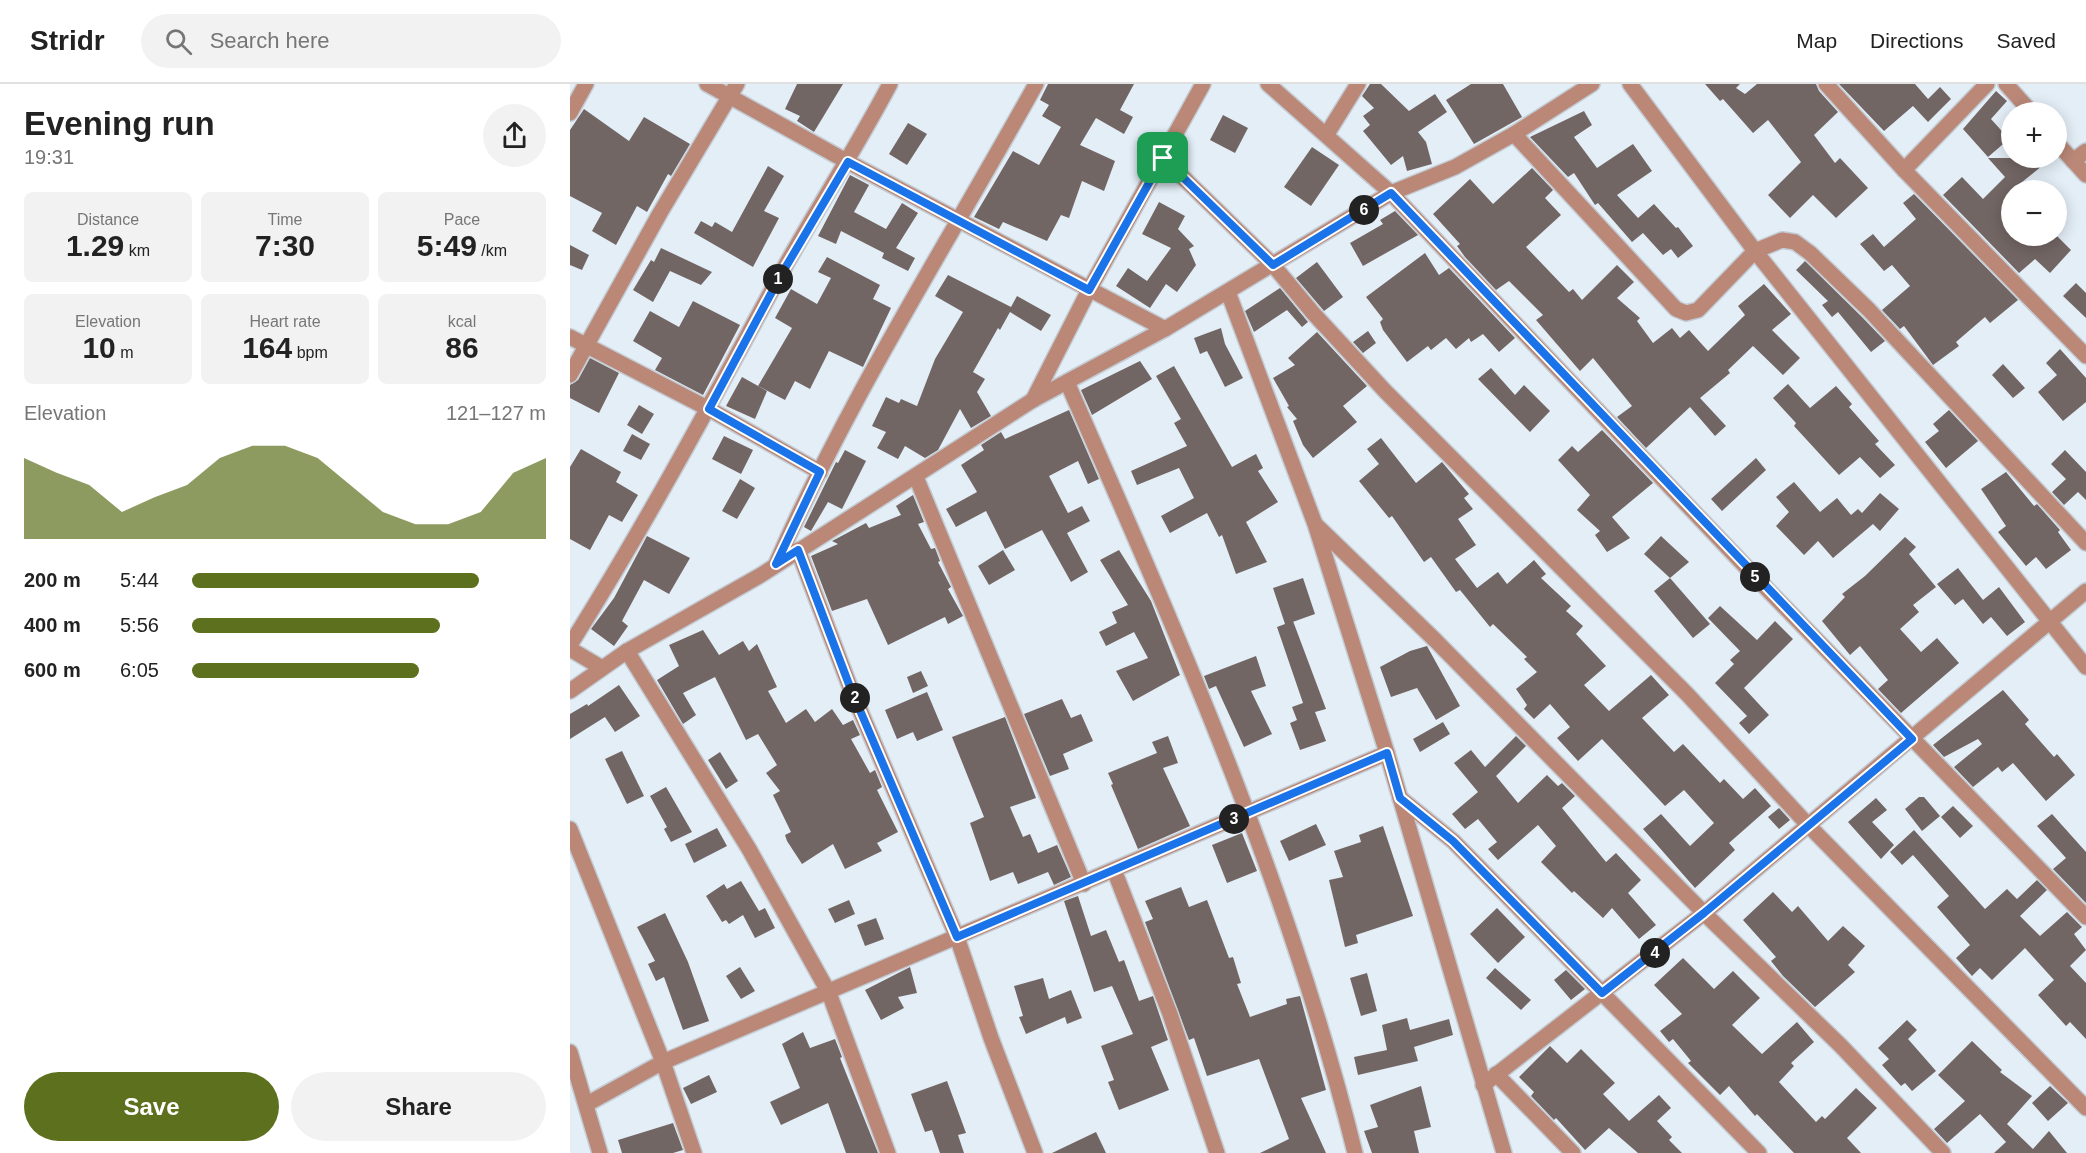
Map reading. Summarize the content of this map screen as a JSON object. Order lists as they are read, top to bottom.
{
  "page": {
    "header": "Stridr",
    "search": "Search here",
    "nav": ["Map", "Directions", "Saved"],
    "heading": ["Evening run", "19:31"],
    "map_buttons": ["+", "−"],
    "stats": [
      ["Distance", "1.29 km"],
      ["Time", "7:30"],
      ["Pace", "5:49 /km"],
      ["Elevation", "10 m"],
      ["Heart rate", "164 bpm"],
      ["kcal", "86"]
    ],
    "pins": [
      "6",
      "1",
      "5",
      "2",
      "3",
      "4"
    ],
    "chart": ["Elevation", "121–127 m"],
    "list": [
      {
        "name": "200 m",
        "note": "5:44"
      },
      {
        "name": "400 m",
        "note": "5:56"
      },
      {
        "name": "600 m",
        "note": "6:05"
      }
    ],
    "buttons": ["Save", "Share"]
  }
}
